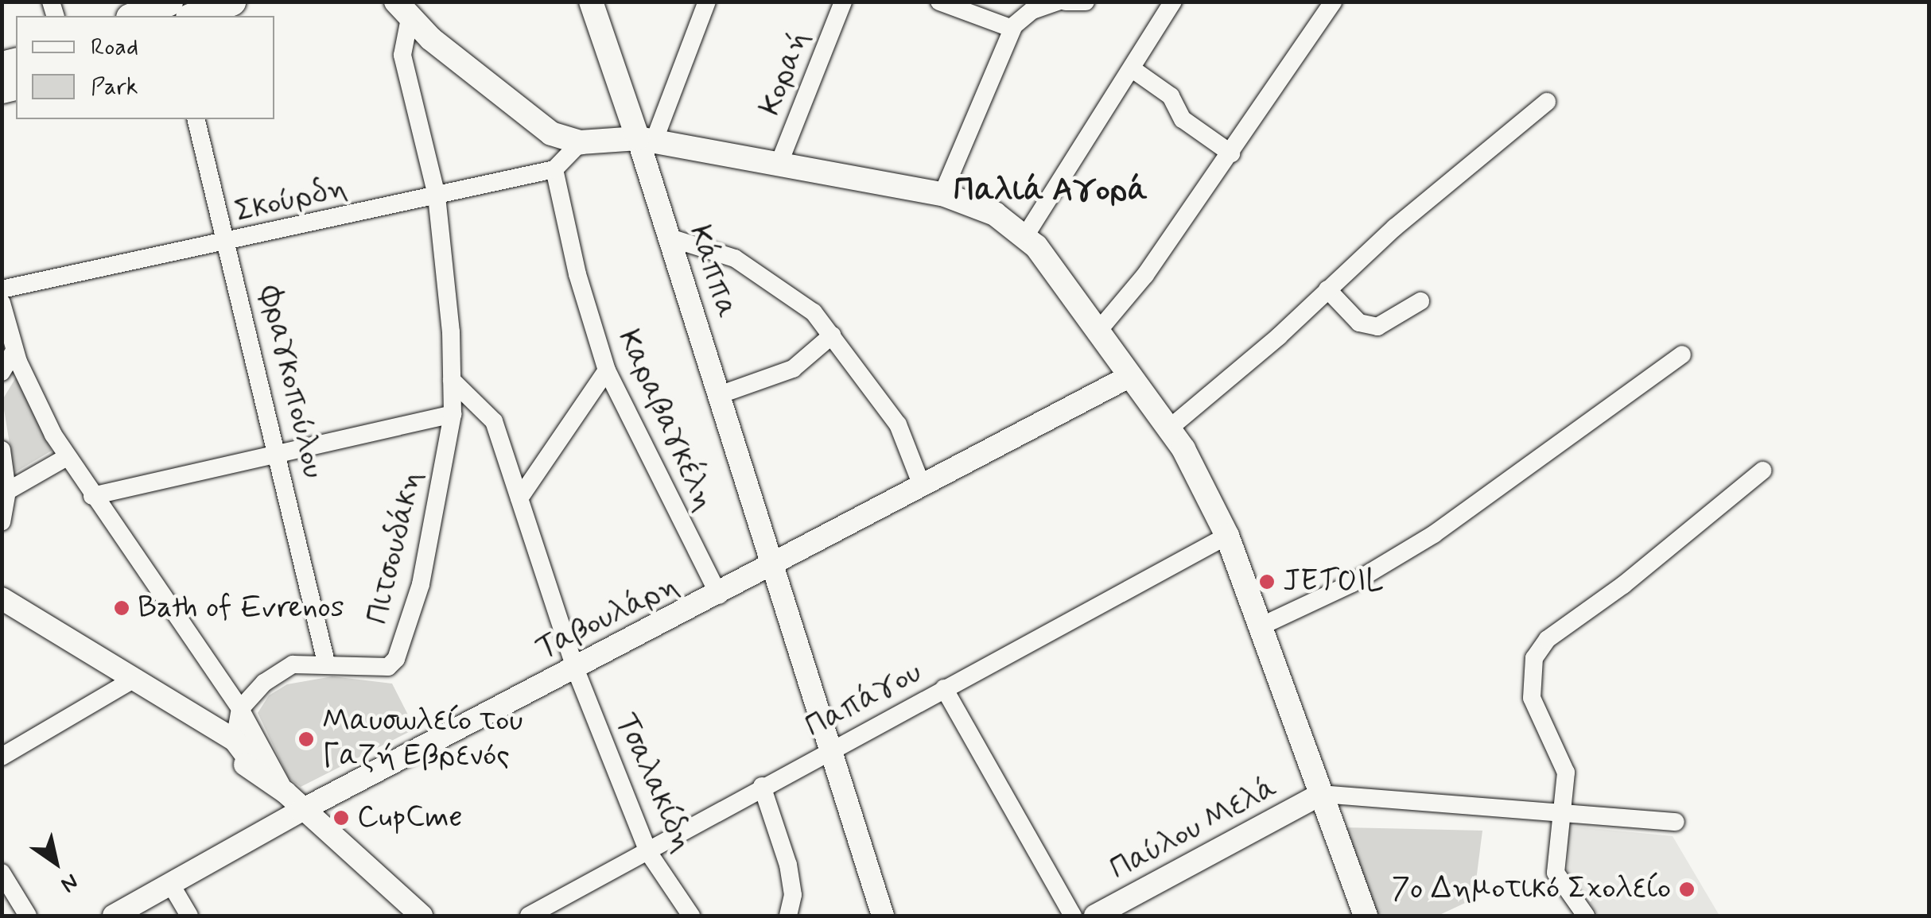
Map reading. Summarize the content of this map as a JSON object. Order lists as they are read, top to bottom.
{
  "streets": {
    "main road": ["Κάππα"],
    "street": [
      "Κοραή",
      "Σκούρδη",
      "Φραγκοπούλου",
      "Καραβαγκέλη",
      "Πιτσουδάκη",
      "Ταβουλάρη",
      "Παπάγου",
      "Τσαλακίδη",
      "Παύλου Μελά"
    ]
  },
  "crossings": [
    ["Σκούρδη", "Φραγκοπούλου"],
    ["Σκούρδη", "Καραβαγκέλη"],
    ["Σκούρδη", "Πιτσουδάκη"],
    ["Κάππα", "Ταβουλάρη"],
    ["Κάππα", "Παπάγου"],
    ["Φραγκοπούλου", "Πιτσουδάκη"],
    ["Καραβαγκέλη", "Ταβουλάρη"],
    ["Πιτσουδάκη", "Τσαλακίδη"],
    ["Ταβουλάρη", "Τσαλακίδη"],
    ["Παπάγου", "Τσαλακίδη"]
  ],
  "districts": ["Παλιά Αγορά"],
  "places": [
    "JETOIL",
    "Bath of Evrenos",
    "Μαυσωλείο του Γαζή Εβρενός",
    "CupCme",
    "7o Δημοτικό Σχολείο"
  ],
  "legend": ["Road", "Park"],
  "north": "bottom right"
}
